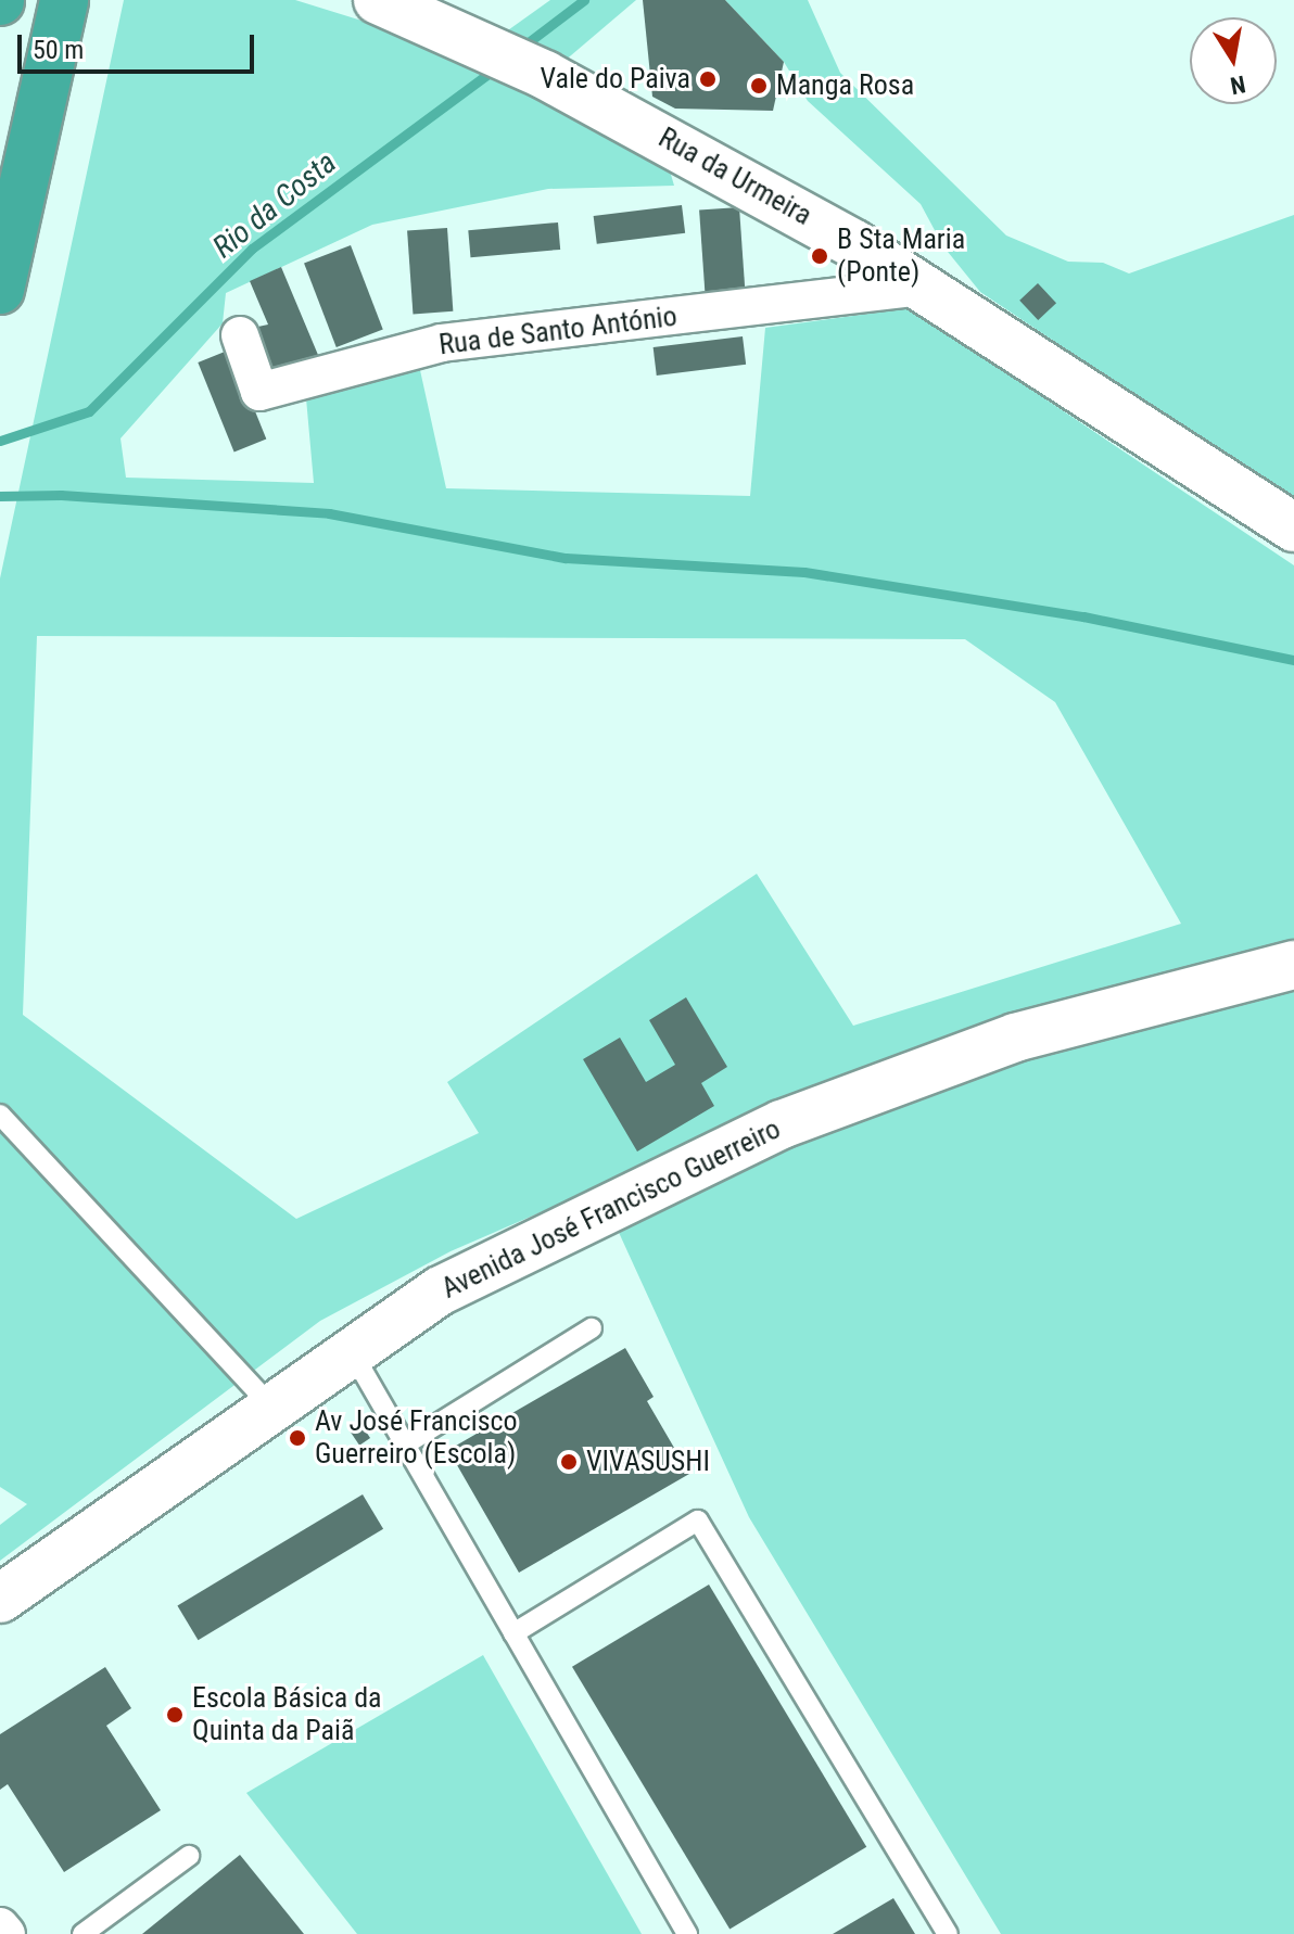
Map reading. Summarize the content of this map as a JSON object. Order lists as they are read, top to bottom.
{
  "streets": {
    "main road": ["Rua da Urmeira", "Avenida José Francisco Guerreiro"],
    "street": ["Rua de Santo António"]
  },
  "crossings": [
    ["Rua da Urmeira", "Rua de Santo António"]
  ],
  "water": ["Rio da Costa"],
  "places": [
    "Vale do Paiva",
    "Manga Rosa",
    "B Sta Maria (Ponte)",
    "Av José Francisco Guerreiro (Escola)",
    "VIVASUSHI",
    "Escola Básica da Quinta da Paiã"
  ],
  "scale_bar": "50 m",
  "north": "bottom"
}
